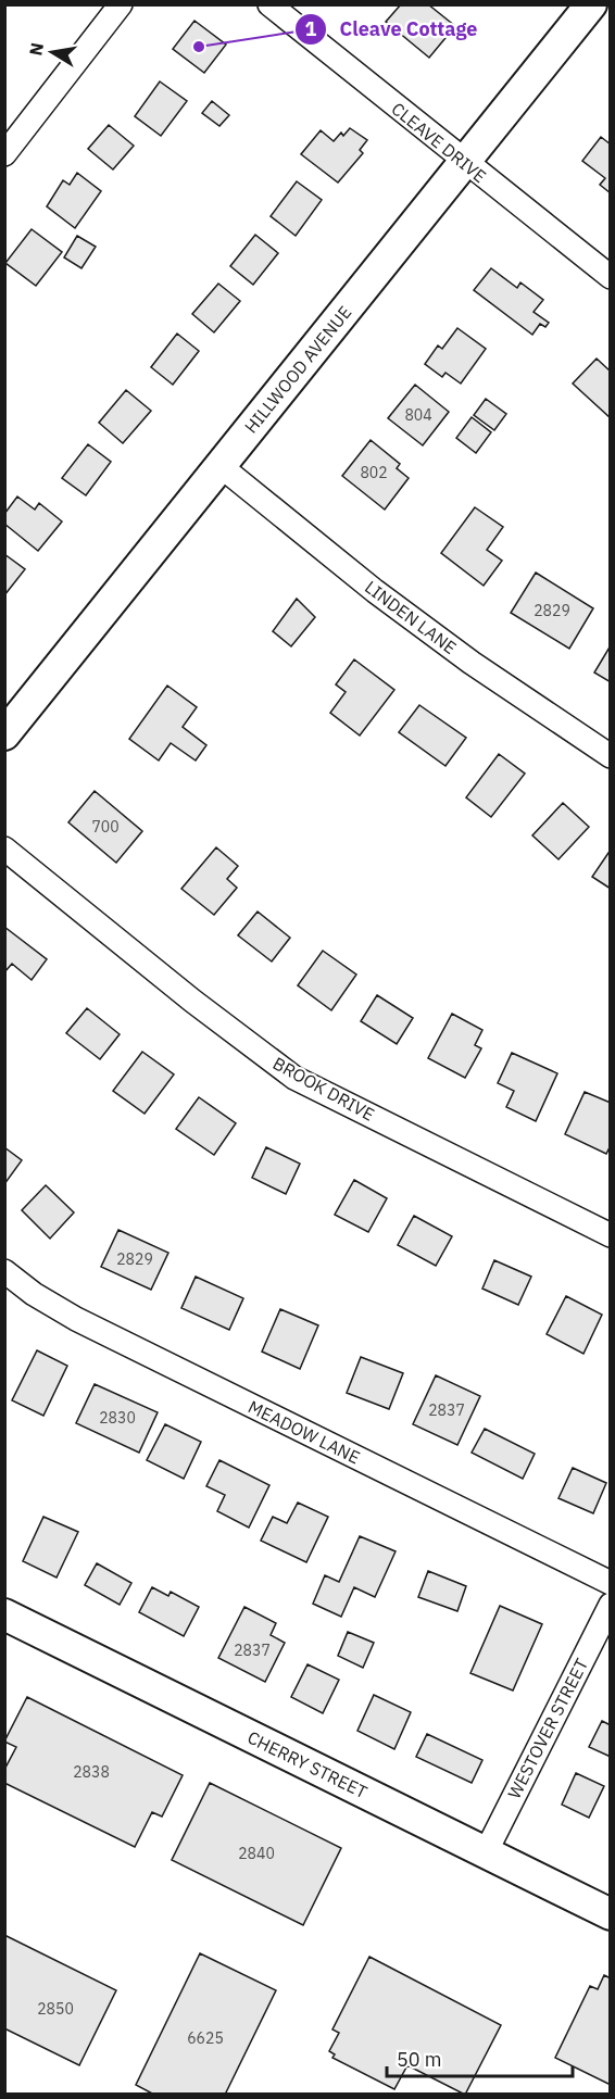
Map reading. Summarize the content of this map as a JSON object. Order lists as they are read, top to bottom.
{
  "streets": {
    "main road": ["HILLWOOD AVENUE", "CHERRY STREET"],
    "street": [
      "CLEAVE DRIVE",
      "LINDEN LANE",
      "BROOK DRIVE",
      "MEADOW LANE",
      "WESTOVER STREET"
    ]
  },
  "crossings": [
    ["CLEAVE DRIVE", "HILLWOOD AVENUE"],
    ["HILLWOOD AVENUE", "LINDEN LANE"],
    ["WESTOVER STREET", "CHERRY STREET"]
  ],
  "places": ["Cleave Cottage"],
  "house_numbers": [
    "804",
    "802",
    "2829",
    "700",
    "2829",
    "2837",
    "2830",
    "2837",
    "2838",
    "2840",
    "2850",
    "6625"
  ],
  "scale_bar": "50 m",
  "north": "left"
}
